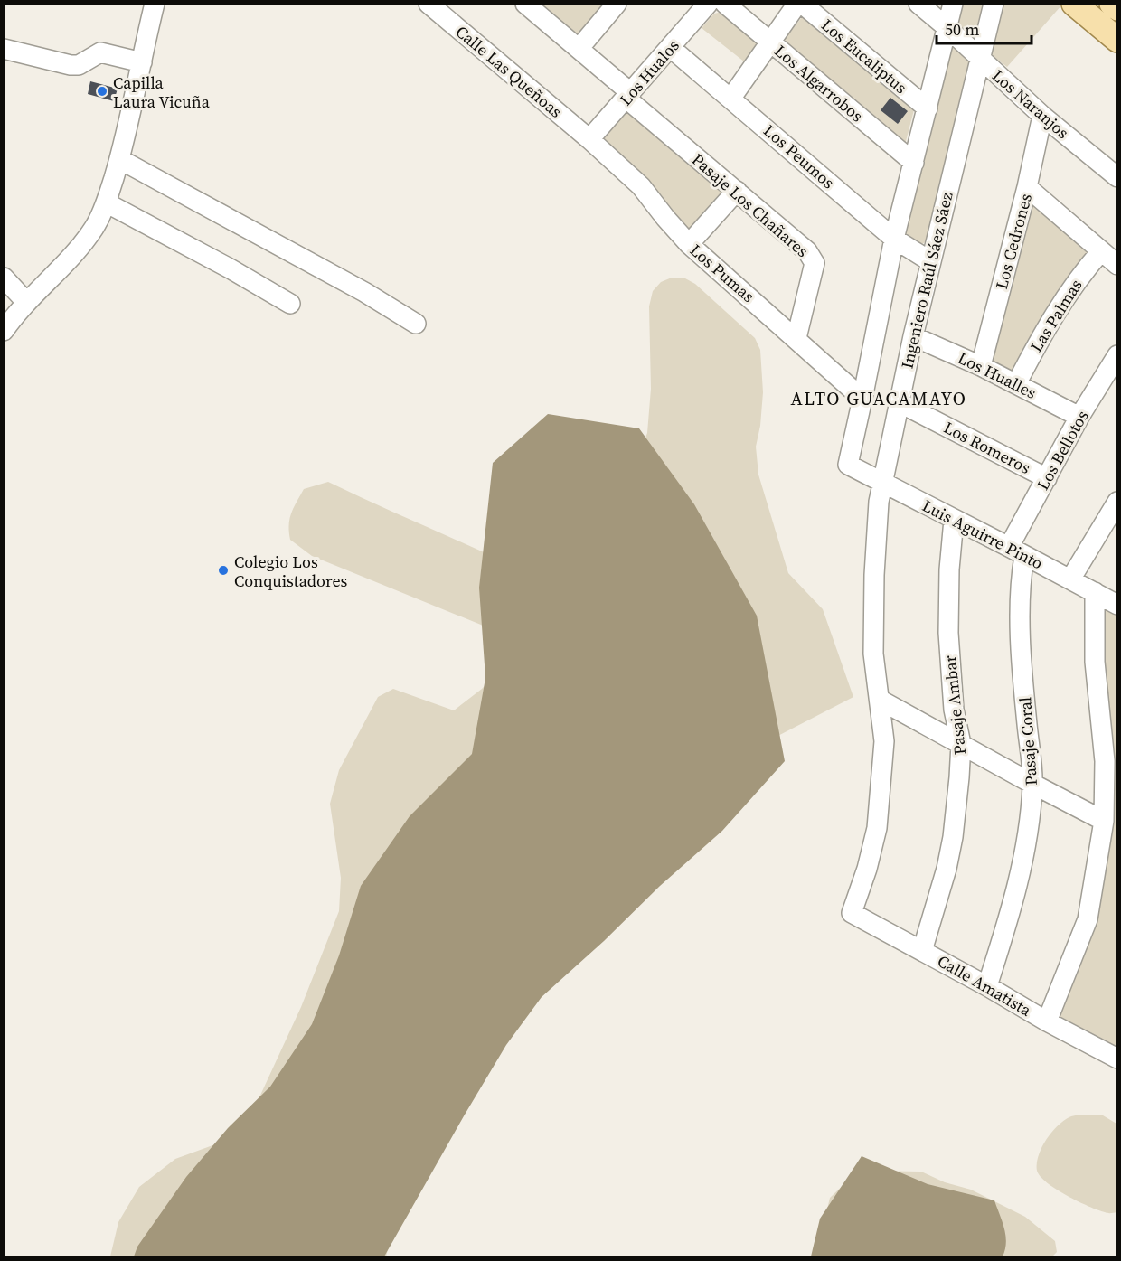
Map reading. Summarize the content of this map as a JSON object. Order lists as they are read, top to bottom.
{
  "streets": {
    "street": [
      "Los Eucaliptus",
      "Calle Las Queñoas",
      "Los Hualos",
      "Los Algarrobos",
      "Los Naranjos",
      "Los Peumos",
      "Pasaje Los Chañares",
      "Los Cedrones",
      "Los Pumas",
      "Ingeniero Raúl Sáez Sáez",
      "Las Palmas",
      "Los Hualles",
      "Los Romeros",
      "Los Bellotos",
      "Luis Aguirre Pinto",
      "Pasaje Ambar",
      "Pasaje Coral",
      "Calle Amatista"
    ]
  },
  "crossings": [
    ["Calle Las Queñoas", "Los Hualos"],
    ["Calle Las Queñoas", "Los Pumas"],
    ["Los Hualos", "Los Peumos"],
    ["Los Hualos", "Pasaje Los Chañares"],
    ["Los Hualos", "Los Pumas"],
    ["Los Naranjos", "Los Cedrones"],
    ["Los Naranjos", "Ingeniero Raúl Sáez Sáez"],
    ["Los Peumos", "Ingeniero Raúl Sáez Sáez"],
    ["Pasaje Los Chañares", "Los Pumas"],
    ["Los Cedrones", "Los Hualles"],
    ["Los Pumas", "Luis Aguirre Pinto"],
    ["Ingeniero Raúl Sáez Sáez", "Los Hualles"],
    ["Ingeniero Raúl Sáez Sáez", "Los Romeros"],
    ["Ingeniero Raúl Sáez Sáez", "Luis Aguirre Pinto"],
    ["Ingeniero Raúl Sáez Sáez", "Calle Amatista"],
    ["Las Palmas", "Los Hualles"],
    ["Los Hualles", "Los Bellotos"],
    ["Los Romeros", "Los Bellotos"],
    ["Los Bellotos", "Luis Aguirre Pinto"],
    ["Los Bellotos", "Pasaje Coral"],
    ["Luis Aguirre Pinto", "Pasaje Ambar"],
    ["Luis Aguirre Pinto", "Pasaje Coral"],
    ["Pasaje Ambar", "Calle Amatista"],
    ["Pasaje Coral", "Calle Amatista"]
  ],
  "districts": ["ALTO GUACAMAYO"],
  "places": ["Capilla Laura Vicuña", "Colegio Los Conquistadores"],
  "scale_bar": "50 m"
}
